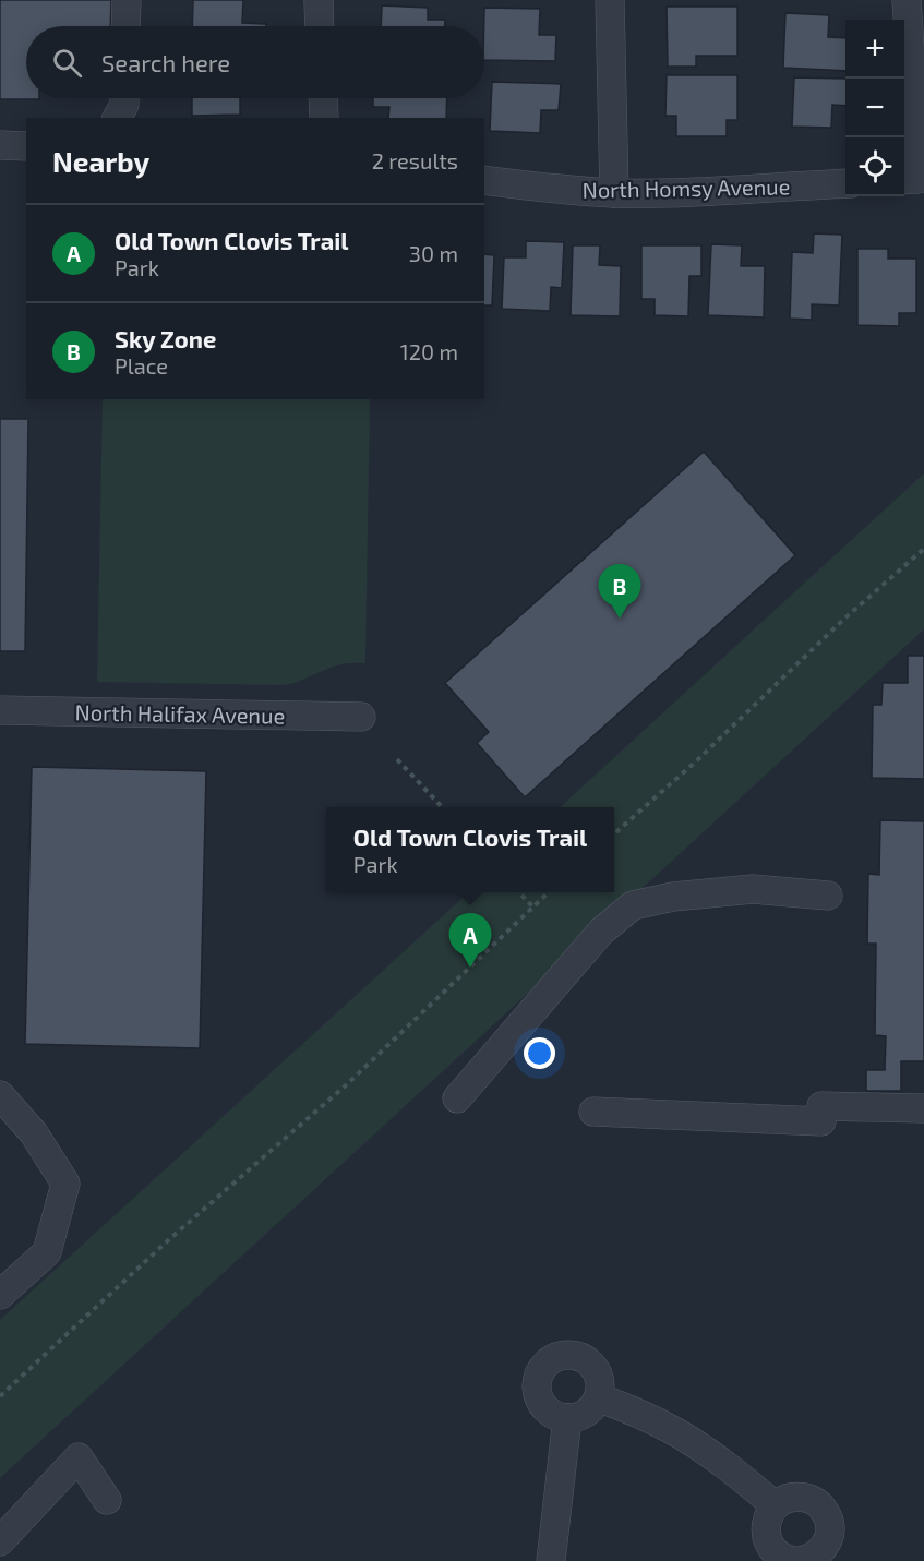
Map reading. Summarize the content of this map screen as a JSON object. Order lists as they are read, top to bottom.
{
  "streets": {
    "street": ["North Homsy Avenue", "North Halifax Avenue"]
  },
  "page": {
    "map_buttons": ["+", "−"],
    "search": "Search here",
    "heading": ["Nearby", "2 results"],
    "list": [
      {
        "mark": "A",
        "name": "Old Town Clovis Trail",
        "note": "Park",
        "value": "30 m"
      },
      {
        "mark": "B",
        "name": "Sky Zone",
        "note": "Place",
        "value": "120 m"
      }
    ],
    "pins": ["B", "A"],
    "popup": ["Old Town Clovis Trail", "Park"]
  }
}
